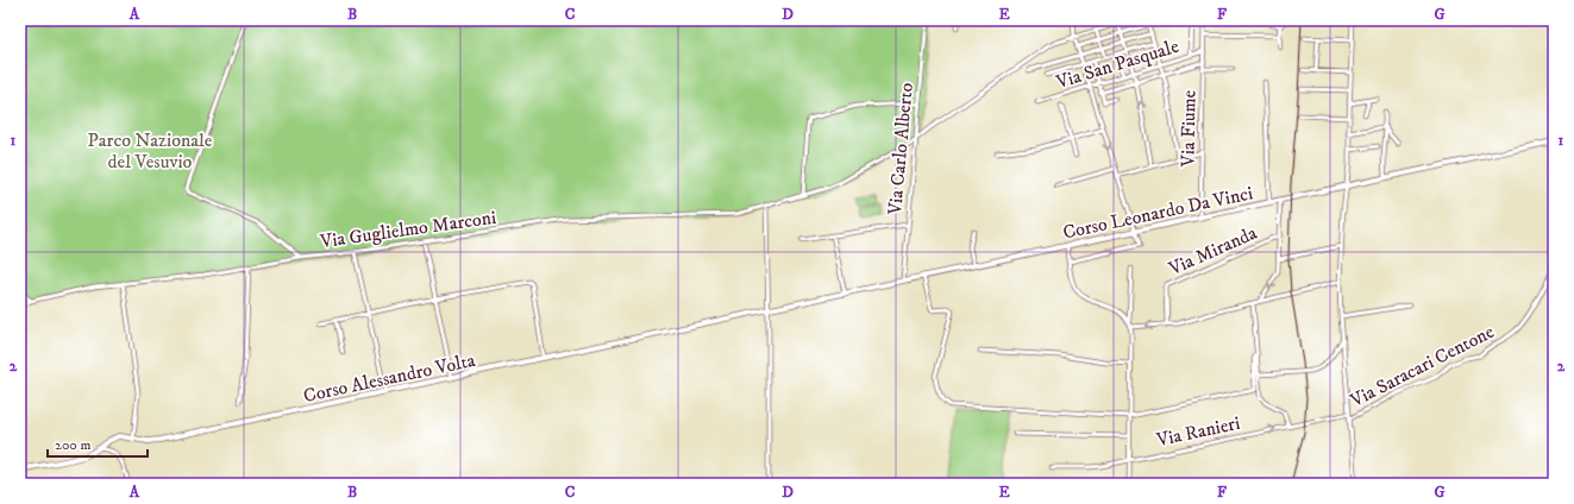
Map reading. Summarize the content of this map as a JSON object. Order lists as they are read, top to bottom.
{
  "streets": {
    "main road": ["Corso Leonardo Da Vinci", "Corso Alessandro Volta"],
    "street": [
      "Via San Pasquale",
      "Via Fiume",
      "Via Carlo Alberto",
      "Via Guglielmo Marconi",
      "Via Miranda",
      "Via Saracari Centone",
      "Via Ranieri"
    ]
  },
  "crossings": [
    ["Via San Pasquale", "Via Fiume"],
    ["Via Fiume", "Corso Leonardo Da Vinci"],
    ["Via Carlo Alberto", "Corso Leonardo Da Vinci"],
    ["Via Carlo Alberto", "Via Guglielmo Marconi"],
    ["Corso Leonardo Da Vinci", "Corso Alessandro Volta"],
    ["Via Saracari Centone", "Via Ranieri"]
  ],
  "one_way": ["Via Ranieri"],
  "parks": ["Parco Nazionale del Vesuvio"],
  "scale_bar": "200 m",
  "grid": {
    "columns": [
      "A",
      "B",
      "C",
      "D",
      "E",
      "F",
      "G"
    ],
    "rows": ["1", "2"]
  }
}
